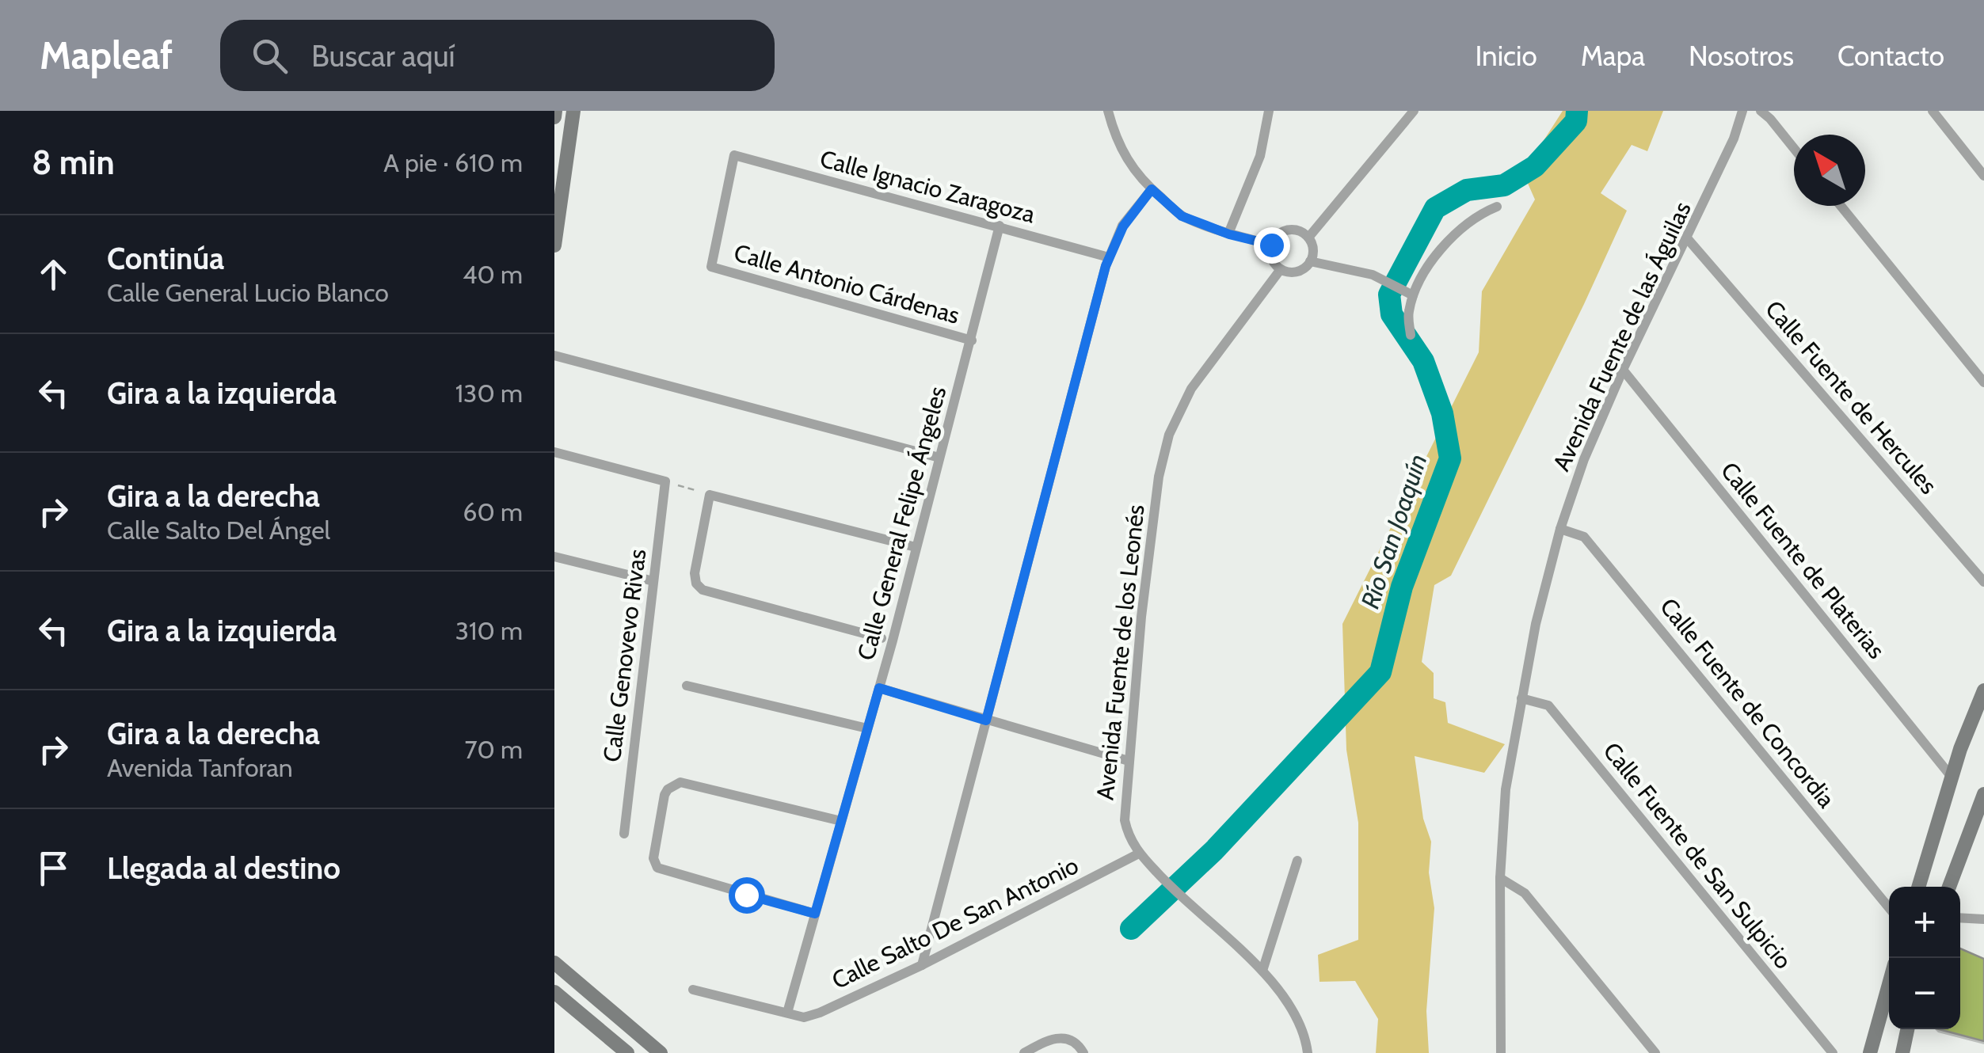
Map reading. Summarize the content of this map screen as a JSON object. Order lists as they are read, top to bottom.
{
  "streets": {
    "street": [
      "Calle Ignacio Zaragoza",
      "Calle Antonio Cárdenas",
      "Avenida Fuente de las Águilas",
      "Calle Fuente de Hercules",
      "Calle General Felipe Ángeles",
      "Calle Fuente de Platerias",
      "Avenida Fuente de los Leonés",
      "Calle Genovevo Rivas",
      "Calle Fuente de Concordia",
      "Calle Fuente de San Sulpicio",
      "Calle Salto De San Antonio"
    ]
  },
  "crossings": [
    ["Calle Ignacio Zaragoza", "Calle Antonio Cárdenas"],
    ["Calle Ignacio Zaragoza", "Calle General Felipe Ángeles"],
    ["Calle Antonio Cárdenas", "Calle General Felipe Ángeles"],
    ["Avenida Fuente de las Águilas", "Calle Fuente de Hercules"],
    ["Avenida Fuente de las Águilas", "Calle Fuente de Platerias"],
    ["Avenida Fuente de las Águilas", "Calle Fuente de Concordia"],
    ["Avenida Fuente de las Águilas", "Calle Fuente de San Sulpicio"],
    ["Calle General Felipe Ángeles", "Calle Salto De San Antonio"],
    ["Avenida Fuente de los Leonés", "Calle Salto De San Antonio"]
  ],
  "water": ["Río San Joaquín"],
  "north": "top left",
  "page": {
    "header": "Mapleaf",
    "search": "Buscar aquí",
    "nav": [
      "Inicio",
      "Mapa",
      "Nosotros",
      "Contacto"
    ],
    "heading": ["8 min", "A pie · 610 m"],
    "list": [
      ["Continúa", "Calle General Lucio Blanco", "40 m"],
      ["Gira a la izquierda", "130 m"],
      ["Gira a la derecha", "Calle Salto Del Ángel", "60 m"],
      ["Gira a la izquierda", "310 m"],
      ["Gira a la derecha", "Avenida Tanforan", "70 m"],
      "Llegada al destino"
    ],
    "map_buttons": ["+", "−"]
  }
}
